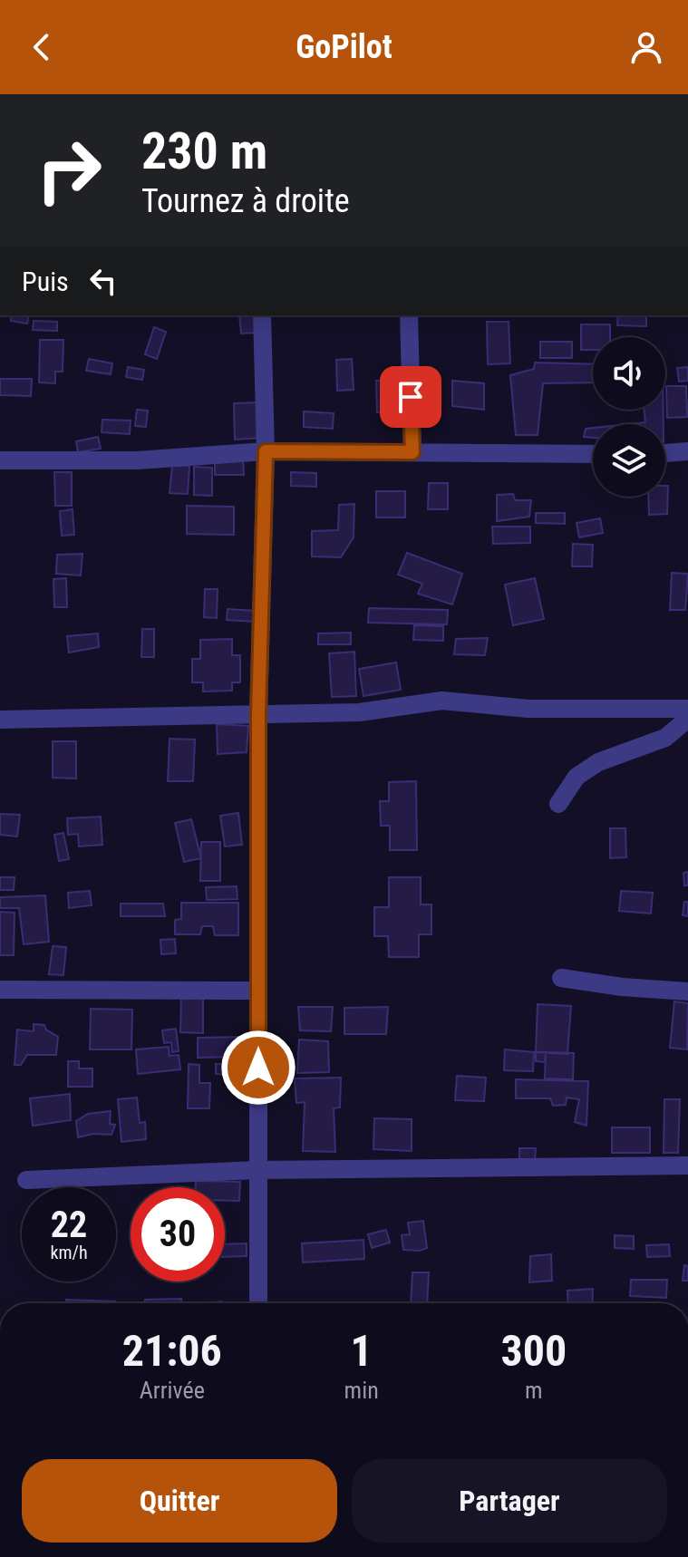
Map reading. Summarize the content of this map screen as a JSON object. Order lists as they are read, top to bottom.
{
  "page": {
    "header": "GoPilot",
    "turn": ["230 m", "Tournez à droite"],
    "then": "Puis",
    "speed": "22 km/h",
    "limit": "30",
    "eta": [
      "21:06",
      "Arrivée",
      "1",
      "min",
      "300",
      "m"
    ],
    "buttons": ["Quitter", "Partager"]
  }
}
